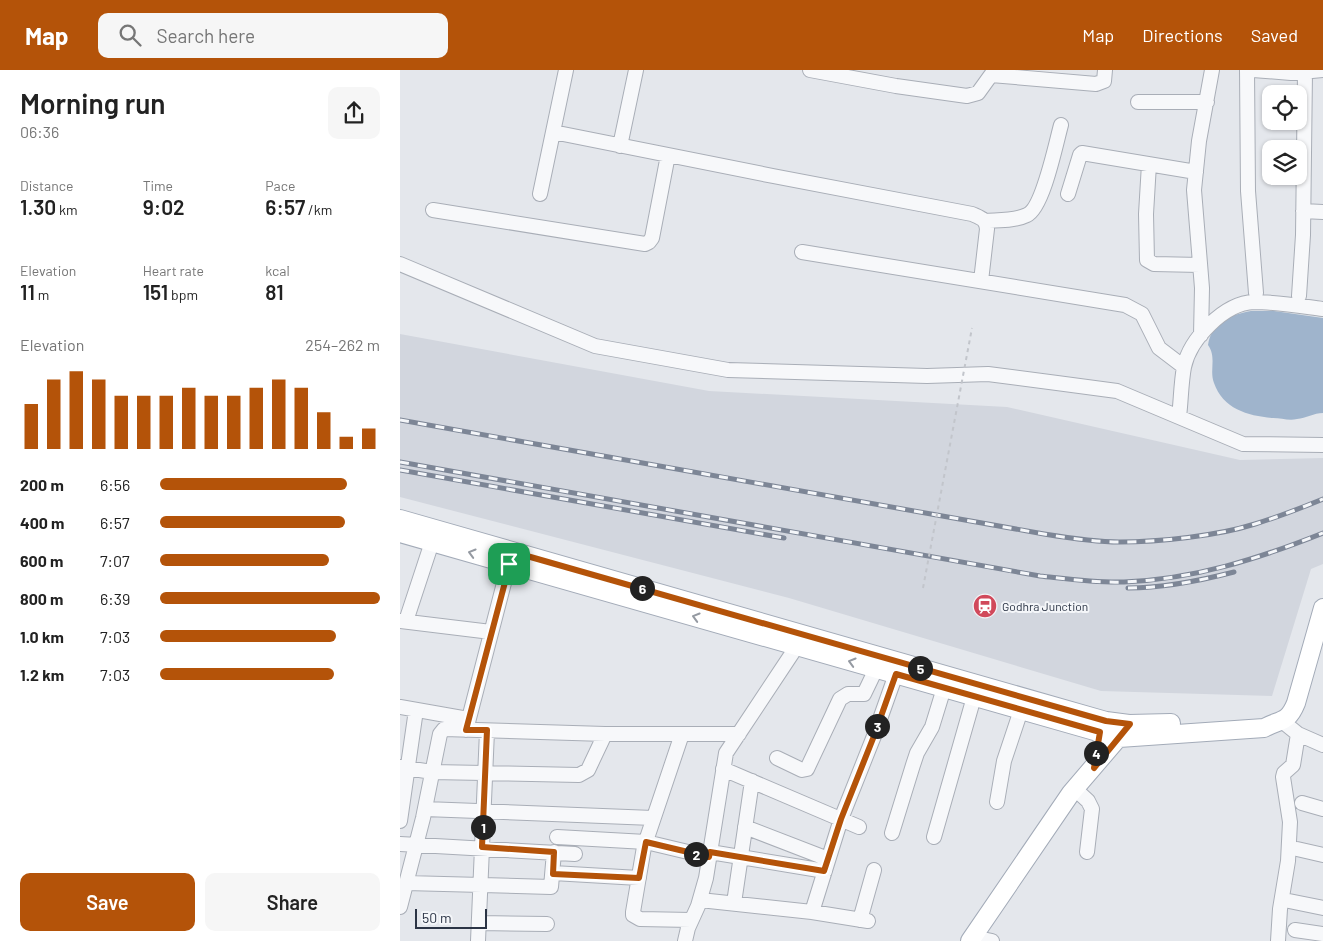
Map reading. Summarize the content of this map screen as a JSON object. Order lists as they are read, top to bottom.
{
  "places": {
    "station": ["Godhra Junction"]
  },
  "scale_bar": "50 m",
  "page": {
    "header": "Map",
    "search": "Search here",
    "nav": ["Map", "Directions", "Saved"],
    "heading": ["Morning run", "06:36"],
    "stats": [
      ["Distance", "1.30 km"],
      ["Time", "9:02"],
      ["Pace", "6:57 /km"],
      ["Elevation", "11 m"],
      ["Heart rate", "151 bpm"],
      ["kcal", "81"]
    ],
    "chart": ["Elevation", "254–262 m"],
    "list": [
      {
        "name": "200 m",
        "note": "6:56"
      },
      {
        "name": "400 m",
        "note": "6:57"
      },
      {
        "name": "600 m",
        "note": "7:07"
      },
      {
        "name": "800 m",
        "note": "6:39"
      },
      {
        "name": "1.0 km",
        "note": "7:03"
      },
      {
        "name": "1.2 km",
        "note": "7:03"
      }
    ],
    "pins": [
      "6",
      "5",
      "3",
      "4",
      "1",
      "2"
    ],
    "buttons": ["Save", "Share"],
    "scale": "50 m"
  }
}
